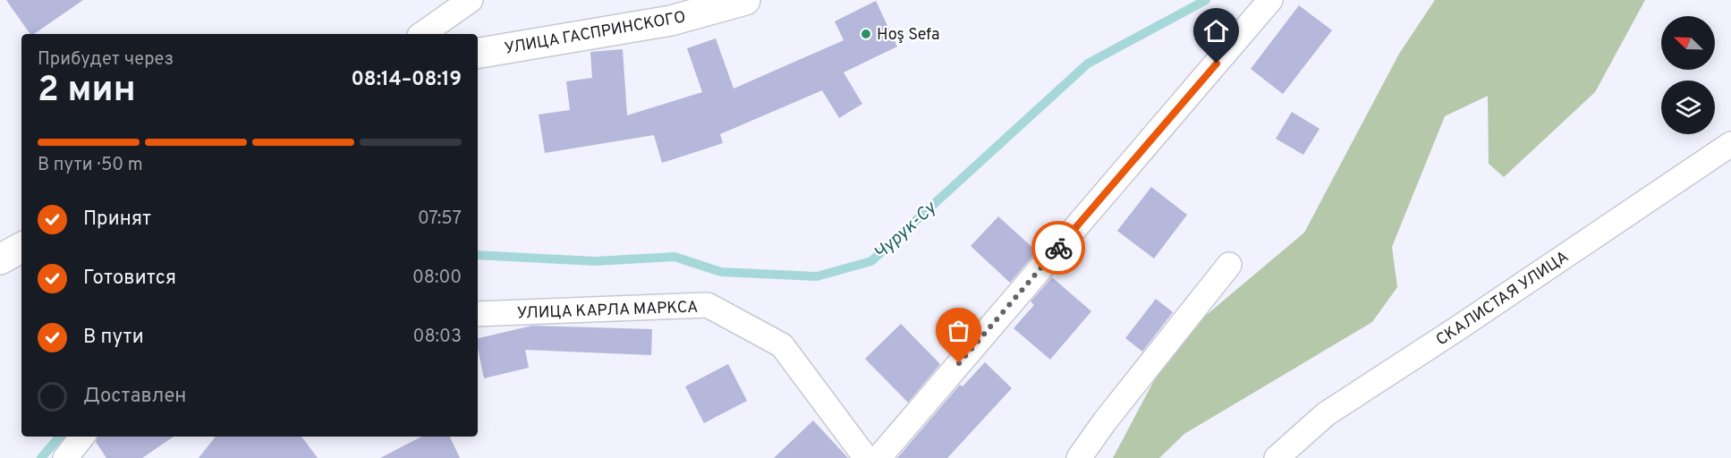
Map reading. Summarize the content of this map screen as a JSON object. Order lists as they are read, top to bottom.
{
  "streets": {
    "main road": ["УЛИЦА ГАСПРИНСКОГО"],
    "street": ["СКАЛИСТАЯ УЛИЦА", "УЛИЦА КАРЛА МАРКСА"]
  },
  "water": ["Чурук-Су"],
  "places": ["Hoş Sefa"],
  "north": "top left",
  "page": {
    "heading": ["2 мин", "Прибудет через", "08:14–08:19"],
    "bar": "В пути · 50 m",
    "list": [
      ["Принят", "07:57"],
      ["Готовится", "08:00"],
      ["В пути", "08:03"],
      "Доставлен"
    ]
  }
}
